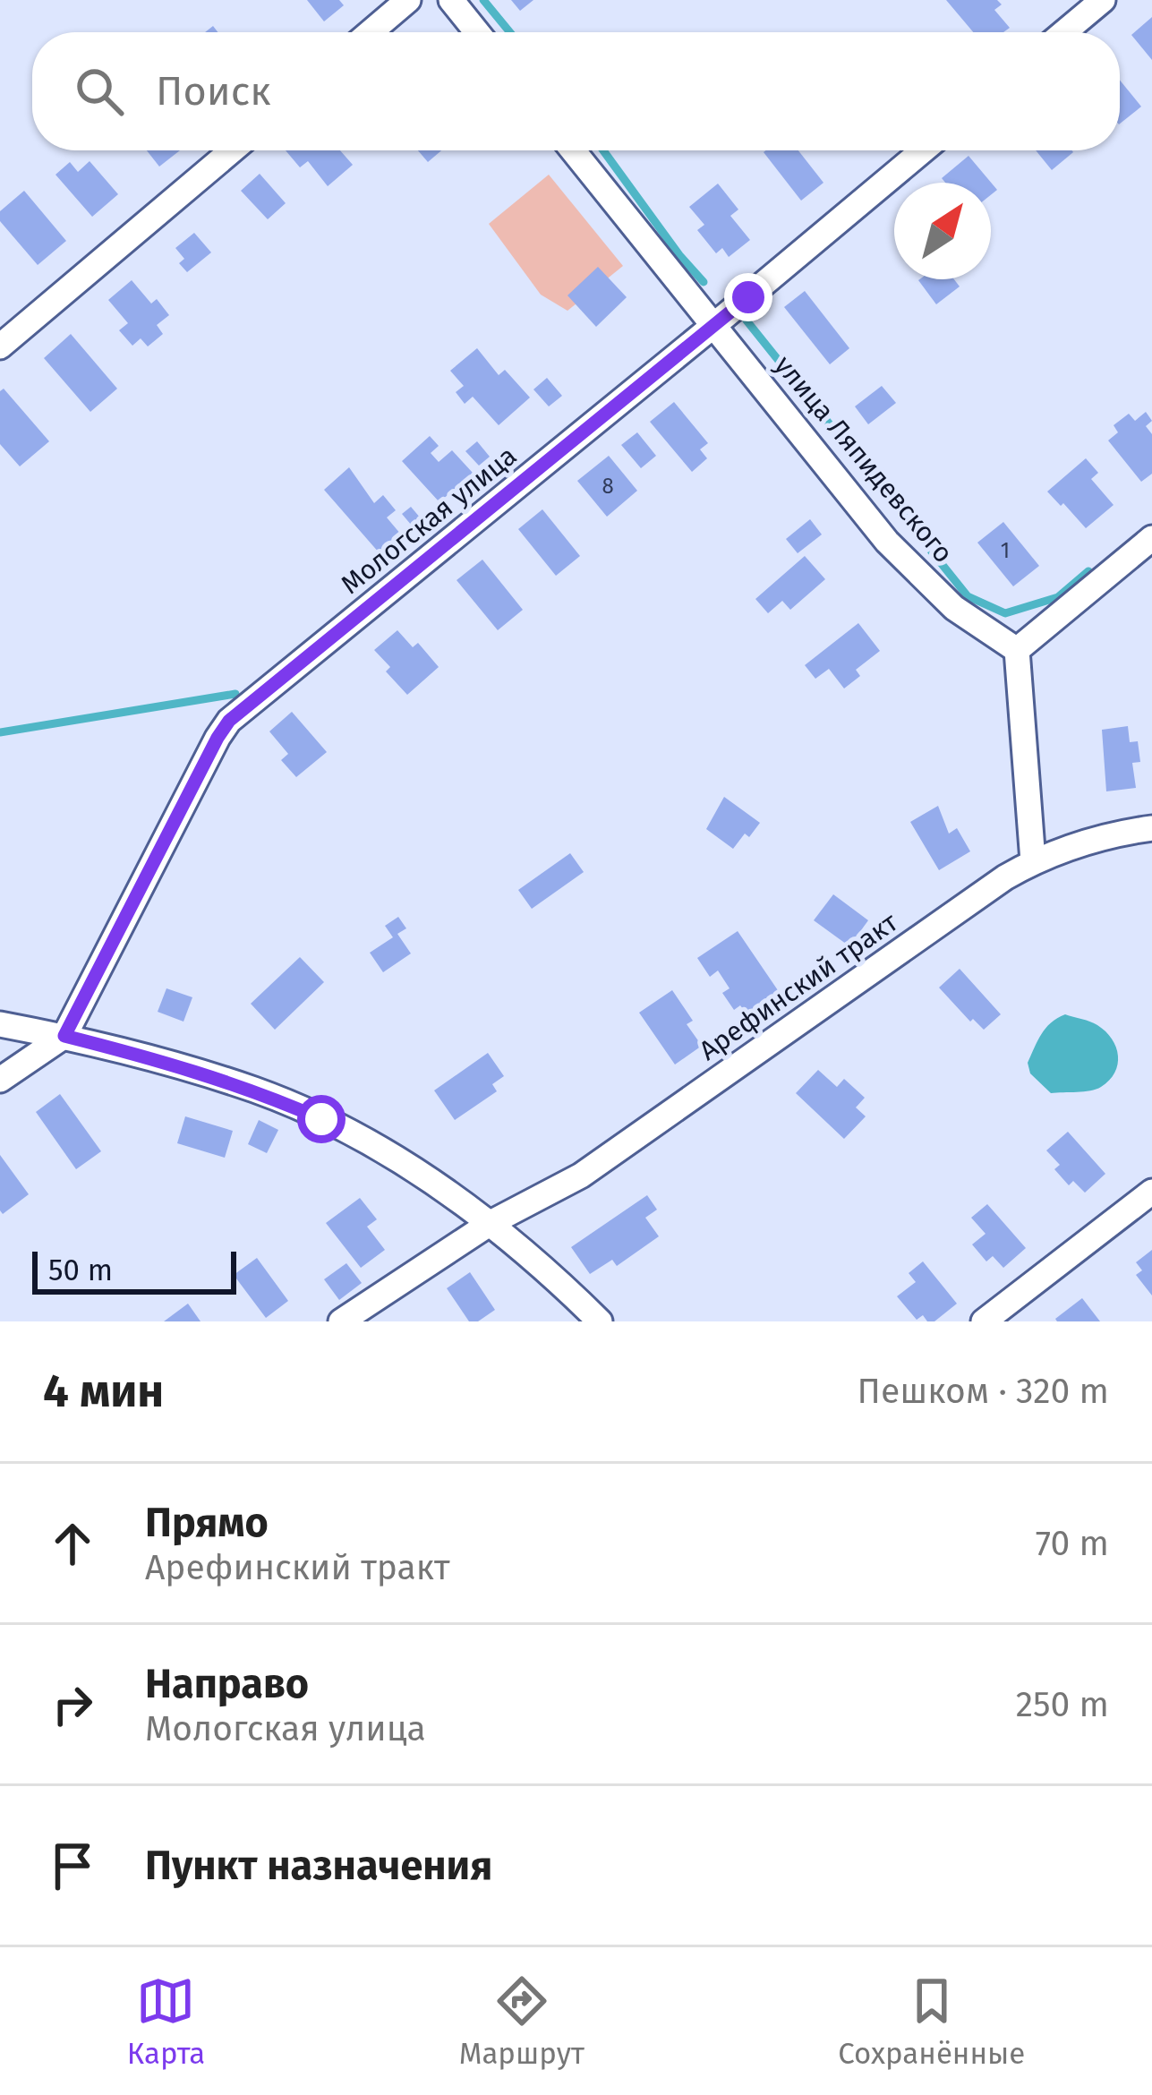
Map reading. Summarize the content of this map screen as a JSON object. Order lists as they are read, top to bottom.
{
  "streets": {
    "street": ["улица Ляпидевского", "Мологская улица", "Арефинский тракт"]
  },
  "crossings": [
    ["улица Ляпидевского", "Мологская улица"]
  ],
  "house_numbers": ["8", "1"],
  "scale_bar": "50 m",
  "north": "top right",
  "page": {
    "search": "Поиск",
    "scale": "50 m",
    "heading": ["4 мин", "Пешком · 320 m"],
    "list": [
      ["Прямо", "Арефинский тракт", "70 m"],
      ["Направо", "Мологская улица", "250 m"],
      "Пункт назначения"
    ],
    "nav": ["Карта", "Маршрут", "Сохранённые"]
  }
}
